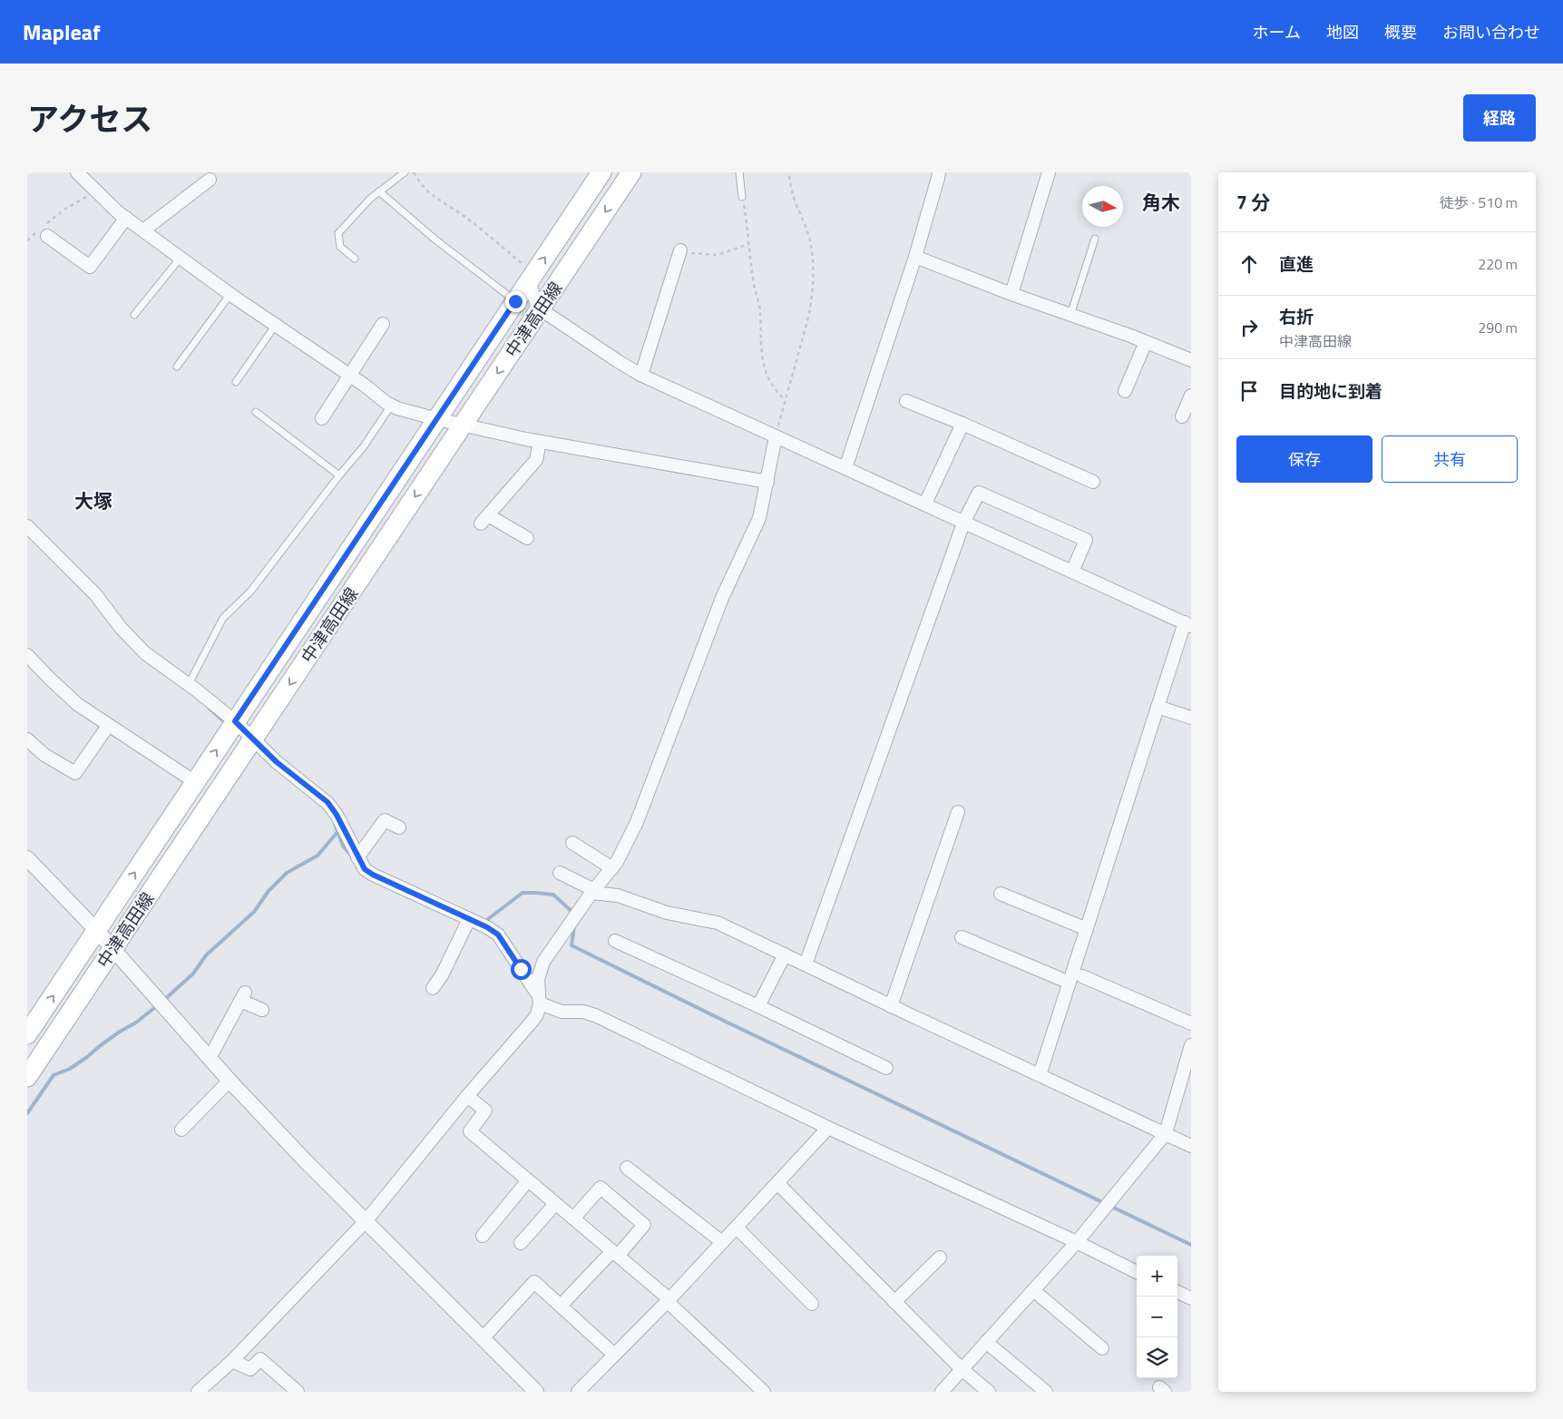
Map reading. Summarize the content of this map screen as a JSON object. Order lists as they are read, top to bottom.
{
  "streets": {
    "main road": ["中津高田線"]
  },
  "districts": ["角木", "大塚"],
  "north": "right",
  "page": {
    "header": "Mapleaf",
    "nav": [
      "ホーム",
      "地図",
      "概要",
      "お問い合わせ"
    ],
    "title": "アクセス",
    "buttons": [
      "経路",
      ["保存", "共有"]
    ],
    "heading": ["7 分", "徒歩 · 510 m"],
    "list": [
      ["直進", "220 m"],
      ["右折", "中津高田線", "290 m"],
      "目的地に到着"
    ],
    "map_buttons": ["+", "−"]
  }
}
